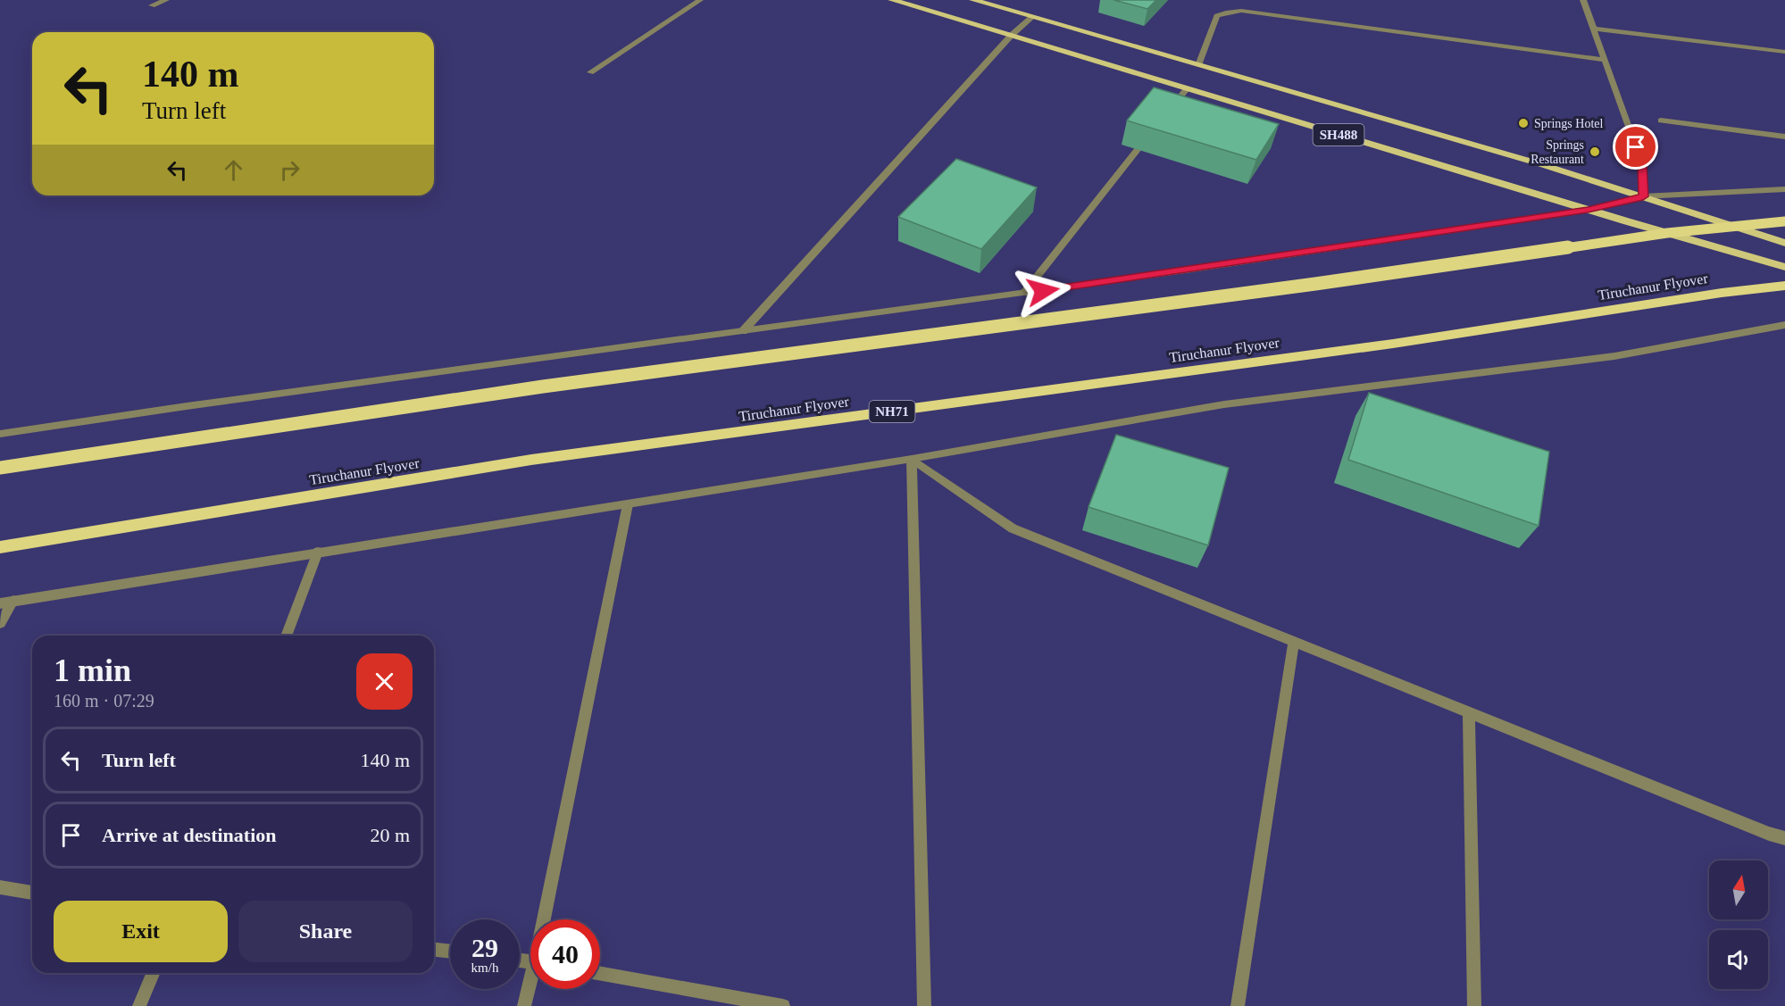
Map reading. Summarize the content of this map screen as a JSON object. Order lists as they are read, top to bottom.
{
  "streets": {
    "highway": ["Tiruchanur Flyover", "NH71"],
    "main road": ["SH488"]
  },
  "places": ["Springs Hotel", "Springs Restaurant"],
  "north": "top",
  "page": {
    "turn": ["140 m", "Turn left"],
    "heading": ["1 min", "160 m · 07:29"],
    "list": [
      {
        "name": "Turn left",
        "value": "140 m"
      },
      {
        "name": "Arrive at destination",
        "value": "20 m"
      }
    ],
    "buttons": ["Exit", "Share"],
    "speed": "29 km/h",
    "limit": "40"
  }
}
